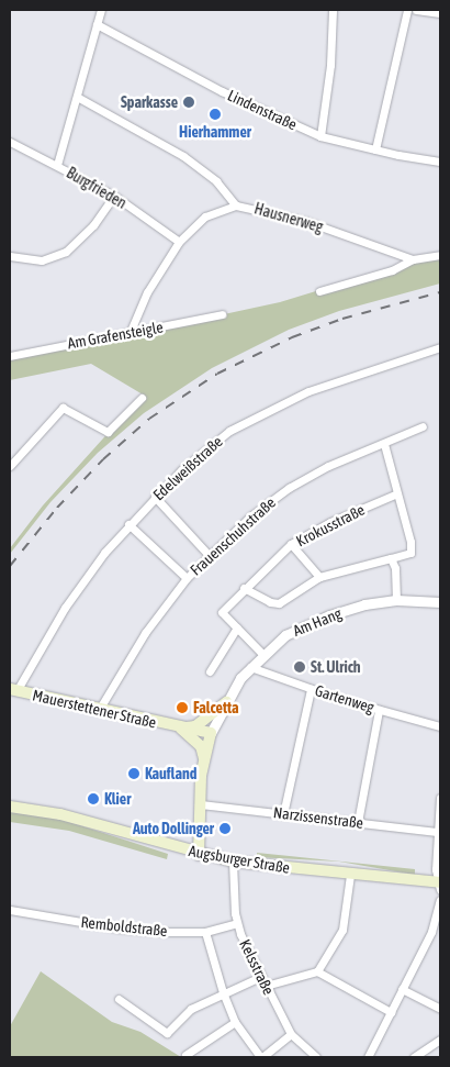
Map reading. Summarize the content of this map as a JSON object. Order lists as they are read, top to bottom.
{
  "streets": {
    "main road": ["Mauerstettener Straße", "Augsburger Straße"],
    "street": [
      "Lindenstraße",
      "Burgfrieden",
      "Hausnerweg",
      "Am Grafensteigle",
      "Edelweißstraße",
      "Krokusstraße",
      "Frauenschuhstraße",
      "Am Hang",
      "Gartenweg",
      "Narzissenstraße",
      "Remboldstraße",
      "Kelsstraße"
    ]
  },
  "crossings": [
    ["Burgfrieden", "Hausnerweg"],
    ["Hausnerweg", "Am Grafensteigle"],
    ["Edelweißstraße", "Mauerstettener Straße"],
    ["Frauenschuhstraße", "Mauerstettener Straße"],
    ["Am Hang", "Gartenweg"],
    ["Am Hang", "Mauerstettener Straße"],
    ["Augsburger Straße", "Kelsstraße"],
    ["Remboldstraße", "Kelsstraße"]
  ],
  "places": [
    "Sparkasse",
    "Hierhammer",
    "St. Ulrich",
    "Falcetta",
    "Kaufland",
    "Klier",
    "Auto Dollinger"
  ]
}
